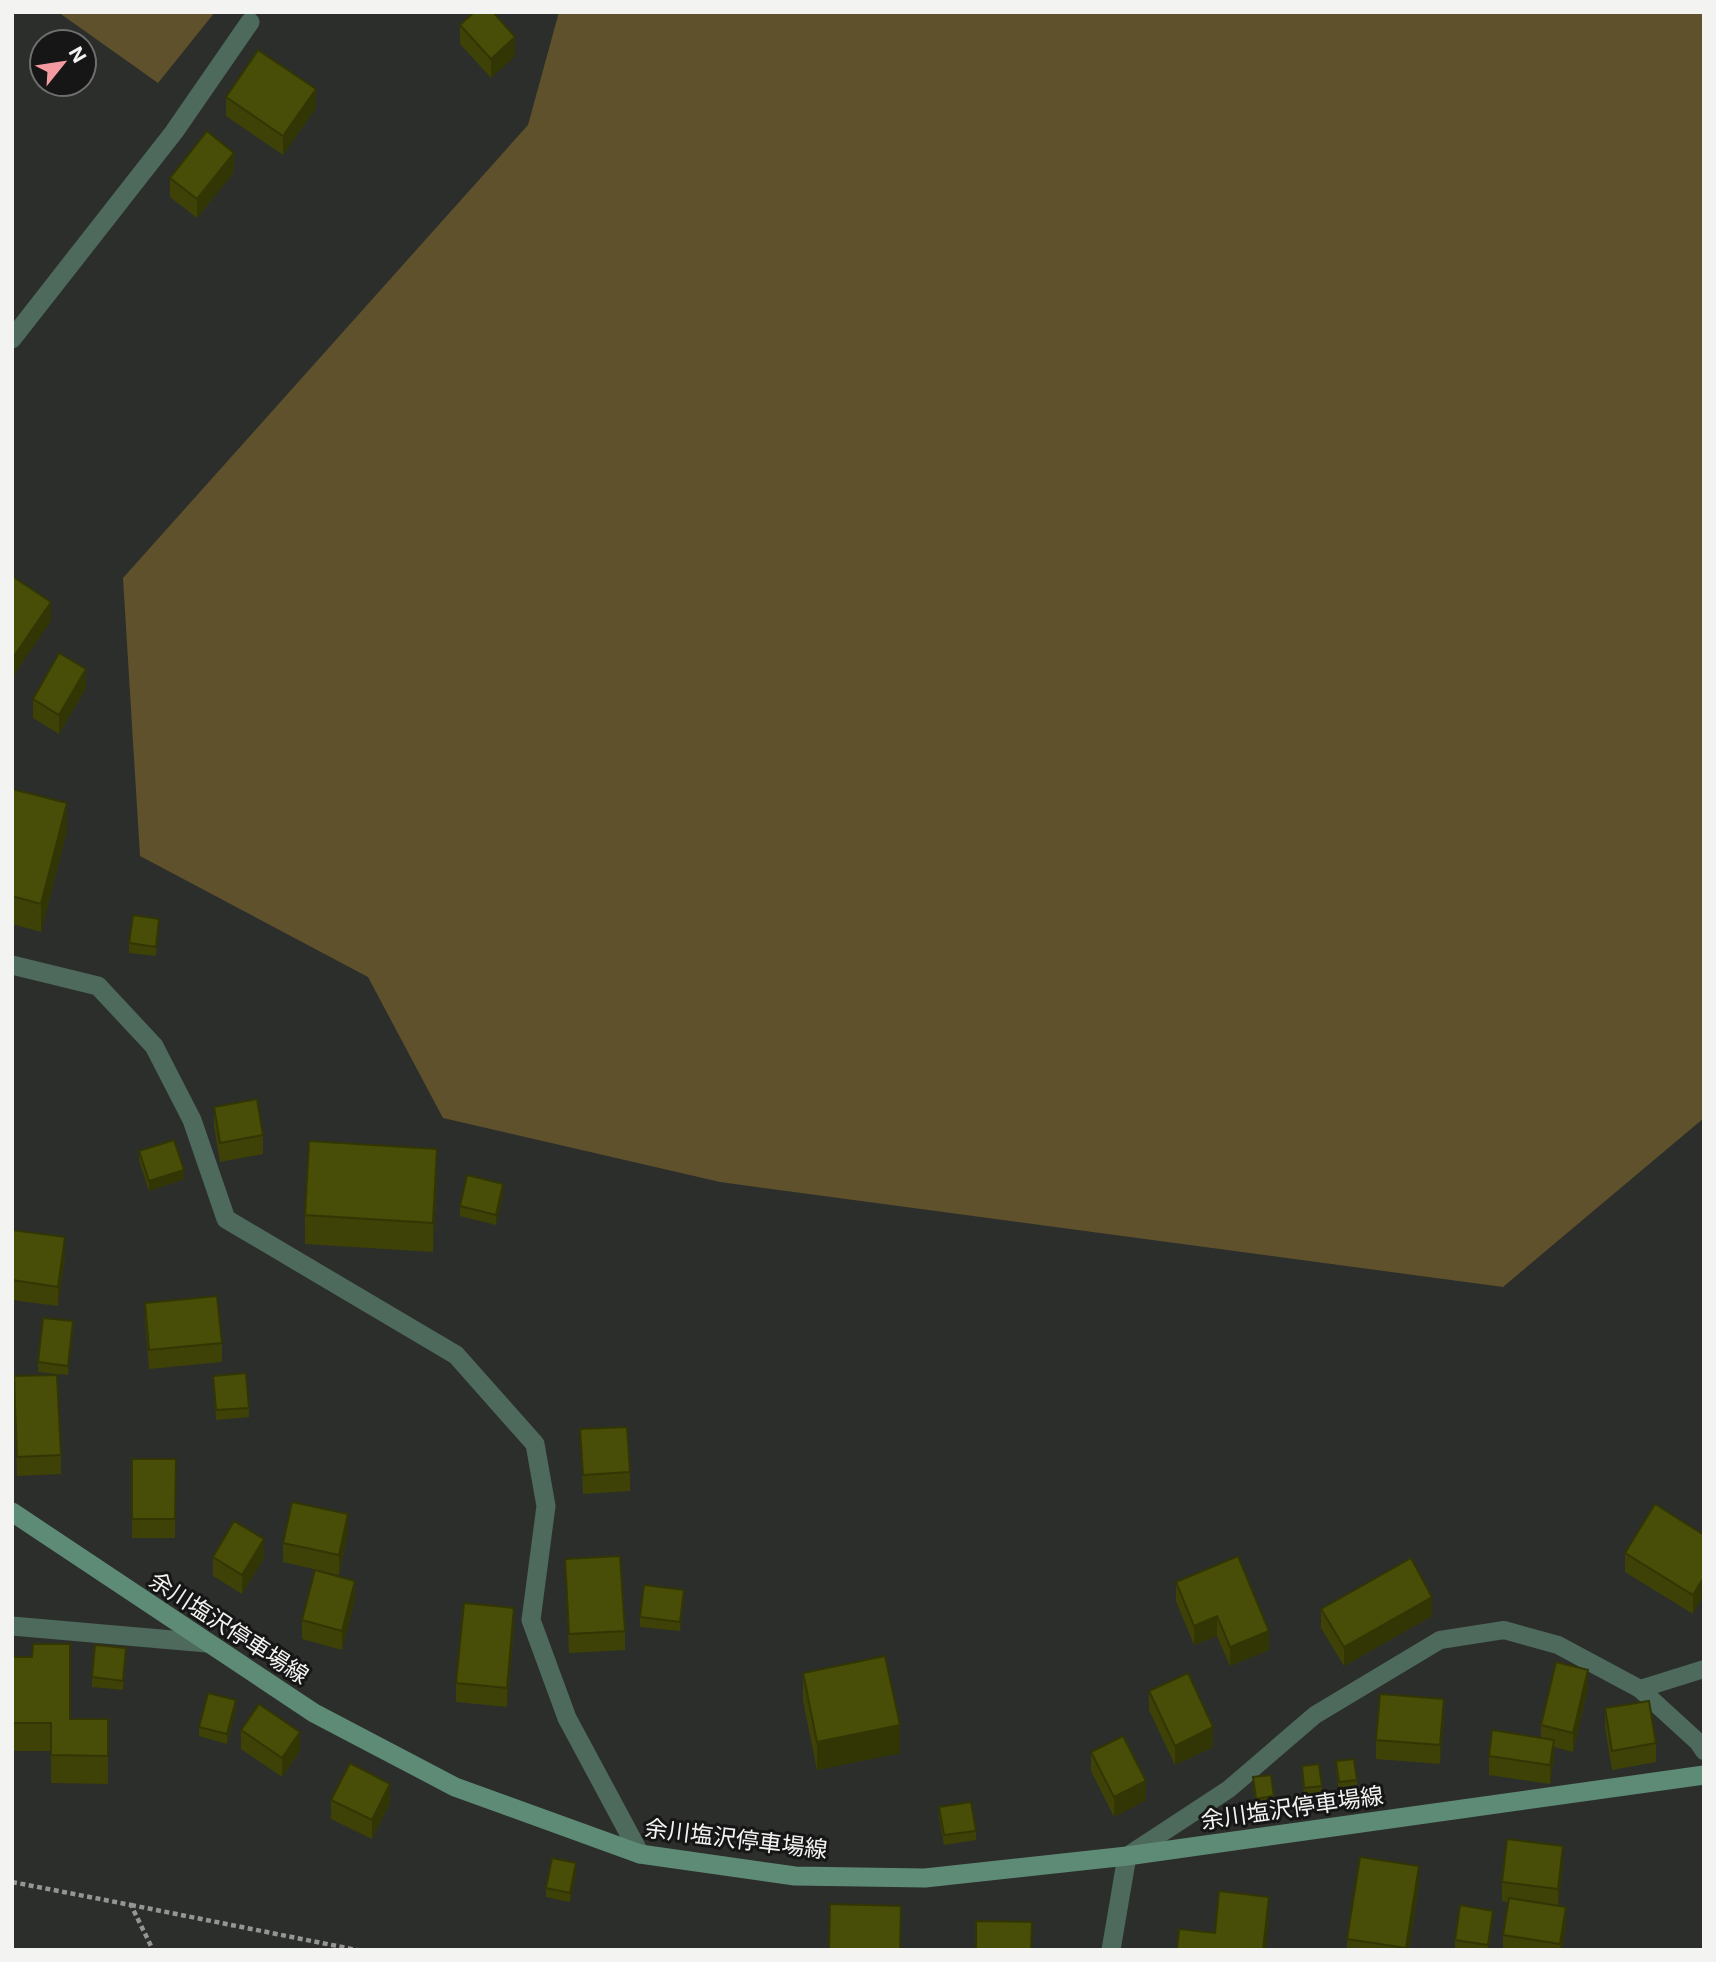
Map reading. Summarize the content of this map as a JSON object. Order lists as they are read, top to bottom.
{
  "streets": {
    "main road": ["余川塩沢停車場線"]
  },
  "north": "top right"
}
